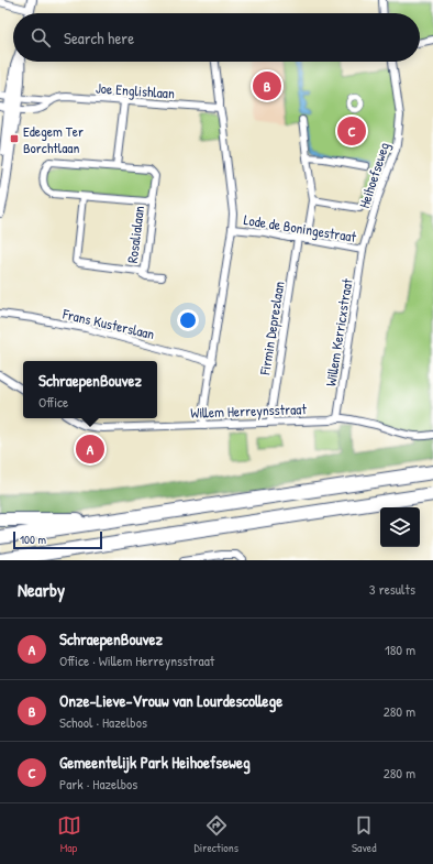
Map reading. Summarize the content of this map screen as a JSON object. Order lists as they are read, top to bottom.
{
  "streets": {
    "street": [
      "Joe Englishlaan",
      "Heihoefseweg",
      "Lode de Boningestraat",
      "Rosalialaan",
      "Frans Kusterslaan",
      "Firmin Deprezlaan",
      "Willem Kerricxstraat",
      "Willem Herreynsstraat"
    ]
  },
  "crossings": [
    ["Heihoefseweg", "Lode de Boningestraat"],
    ["Heihoefseweg", "Willem Kerricxstraat"],
    ["Lode de Boningestraat", "Firmin Deprezlaan"],
    ["Lode de Boningestraat", "Willem Kerricxstraat"],
    ["Firmin Deprezlaan", "Willem Herreynsstraat"],
    ["Willem Kerricxstraat", "Willem Herreynsstraat"]
  ],
  "places": {
    "transit": ["Edegem Ter Borchtlaan"]
  },
  "scale_bar": "100 m",
  "page": {
    "search": "Search here",
    "pins": ["B", "C", "A"],
    "popup": ["SchraepenBouvez", "Office"],
    "scale": "100 m",
    "heading": ["Nearby", "3 results"],
    "list": [
      {
        "mark": "A",
        "name": "SchraepenBouvez",
        "note": "Office · Willem Herreynsstraat",
        "value": "180 m"
      },
      {
        "mark": "B",
        "name": "Onze-Lieve-Vrouw van Lourdescollege",
        "note": "School · Hazelbos",
        "value": "280 m"
      },
      {
        "mark": "C",
        "name": "Gemeentelijk Park Heihoefseweg",
        "note": "Park · Hazelbos",
        "value": "280 m"
      }
    ],
    "nav": ["Map", "Directions", "Saved"]
  }
}
